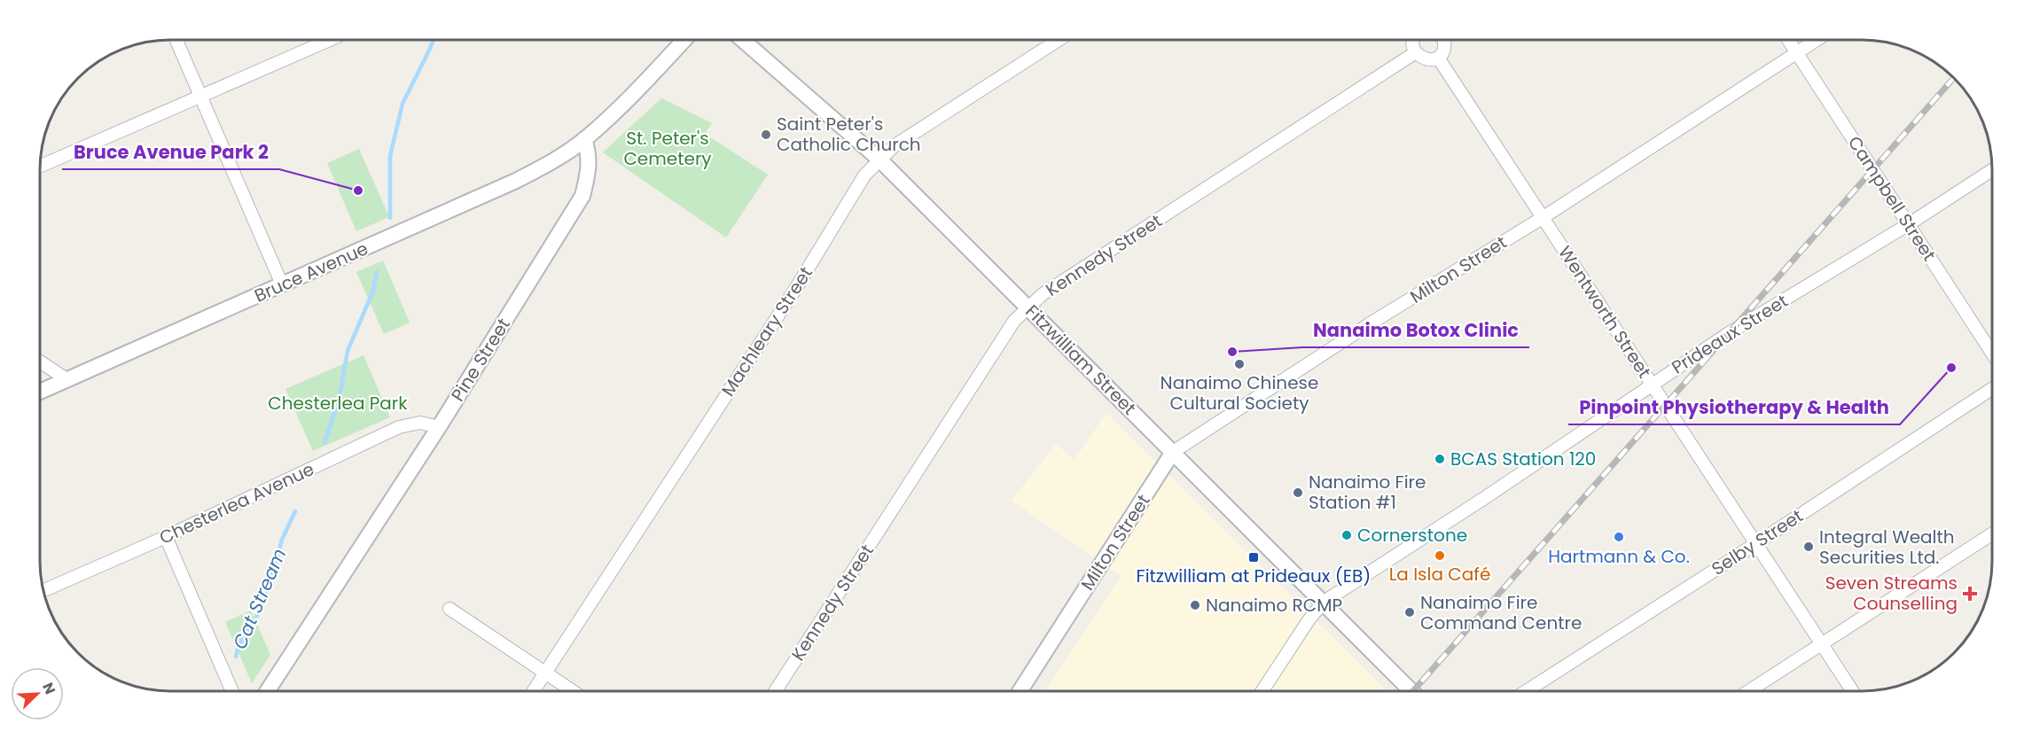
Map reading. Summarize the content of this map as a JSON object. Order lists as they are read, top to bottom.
{
  "streets": {
    "street": [
      "Campbell Street",
      "Kennedy Street",
      "Milton Street",
      "Bruce Avenue",
      "Wentworth Street",
      "Machleary Street",
      "Prideaux Street",
      "Pine Street",
      "Fitzwilliam Street",
      "Chesterlea Avenue",
      "Selby Street"
    ]
  },
  "crossings": [
    ["Campbell Street", "Milton Street"],
    ["Campbell Street", "Prideaux Street"],
    ["Kennedy Street", "Fitzwilliam Street"],
    ["Milton Street", "Wentworth Street"],
    ["Milton Street", "Fitzwilliam Street"],
    ["Bruce Avenue", "Pine Street"],
    ["Wentworth Street", "Prideaux Street"],
    ["Wentworth Street", "Selby Street"],
    ["Machleary Street", "Fitzwilliam Street"],
    ["Prideaux Street", "Fitzwilliam Street"],
    ["Pine Street", "Chesterlea Avenue"]
  ],
  "water": ["Cat Stream"],
  "parks": ["St. Peter's Cemetery", "Chesterlea Park"],
  "places": {
    "other": [
      "Saint Peter's Catholic Church",
      "Bruce Avenue Park 2",
      "Nanaimo Botox Clinic",
      "Nanaimo Chinese Cultural Society",
      "Pinpoint Physiotherapy & Health",
      "BCAS Station 120",
      "Nanaimo Fire Station #1",
      "Cornerstone",
      "Hartmann & Co.",
      "Integral Wealth Securities Ltd.",
      "La Isla Café",
      "Nanaimo RCMP",
      "Nanaimo Fire Command Centre"
    ],
    "transit": ["Fitzwilliam at Prideaux (EB)"],
    "health": ["Seven Streams Counselling"]
  },
  "north": "top right"
}
